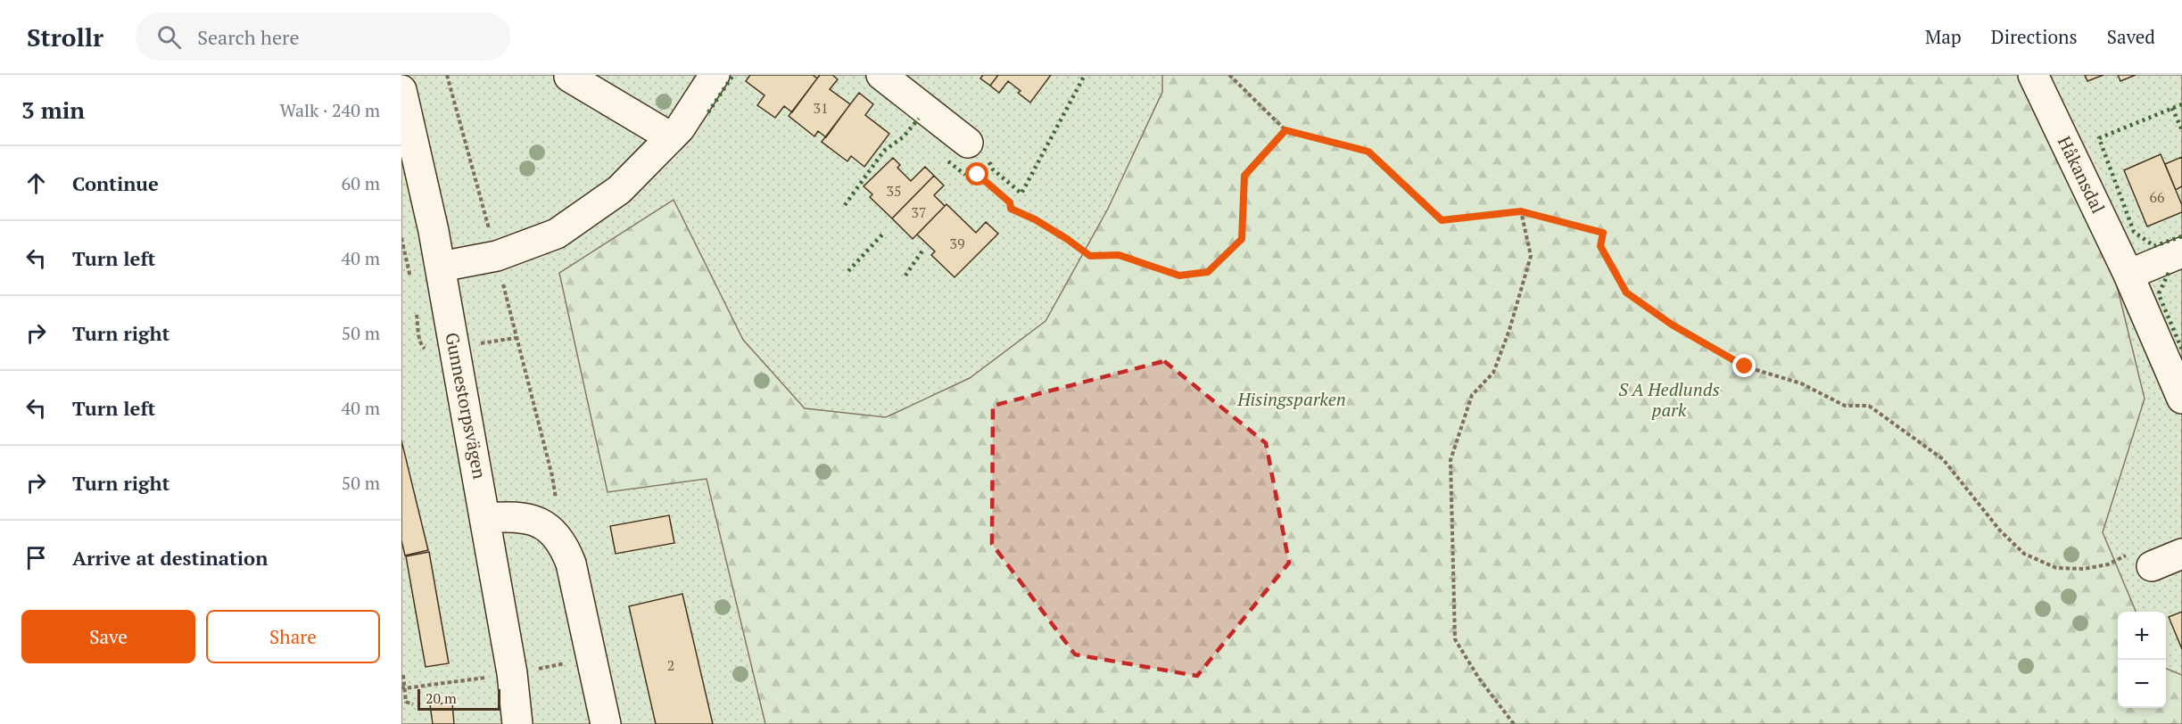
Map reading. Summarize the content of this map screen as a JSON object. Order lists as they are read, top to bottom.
{
  "streets": {
    "street": ["Håkansdal", "Gunnestorpsvägen"]
  },
  "parks": ["S A Hedlunds park", "Hisingsparken"],
  "house_numbers": [
    "31",
    "35",
    "66",
    "37",
    "39",
    "2"
  ],
  "scale_bar": "20 m",
  "page": {
    "header": "Strollr",
    "search": "Search here",
    "nav": ["Map", "Directions", "Saved"],
    "heading": ["3 min", "Walk · 240 m"],
    "list": [
      ["Continue", "60 m"],
      ["Turn left", "40 m"],
      ["Turn right", "50 m"],
      ["Turn left", "40 m"],
      ["Turn right", "50 m"],
      "Arrive at destination"
    ],
    "buttons": ["Save", "Share"],
    "map_buttons": ["+", "−"],
    "scale": "20 m"
  }
}
